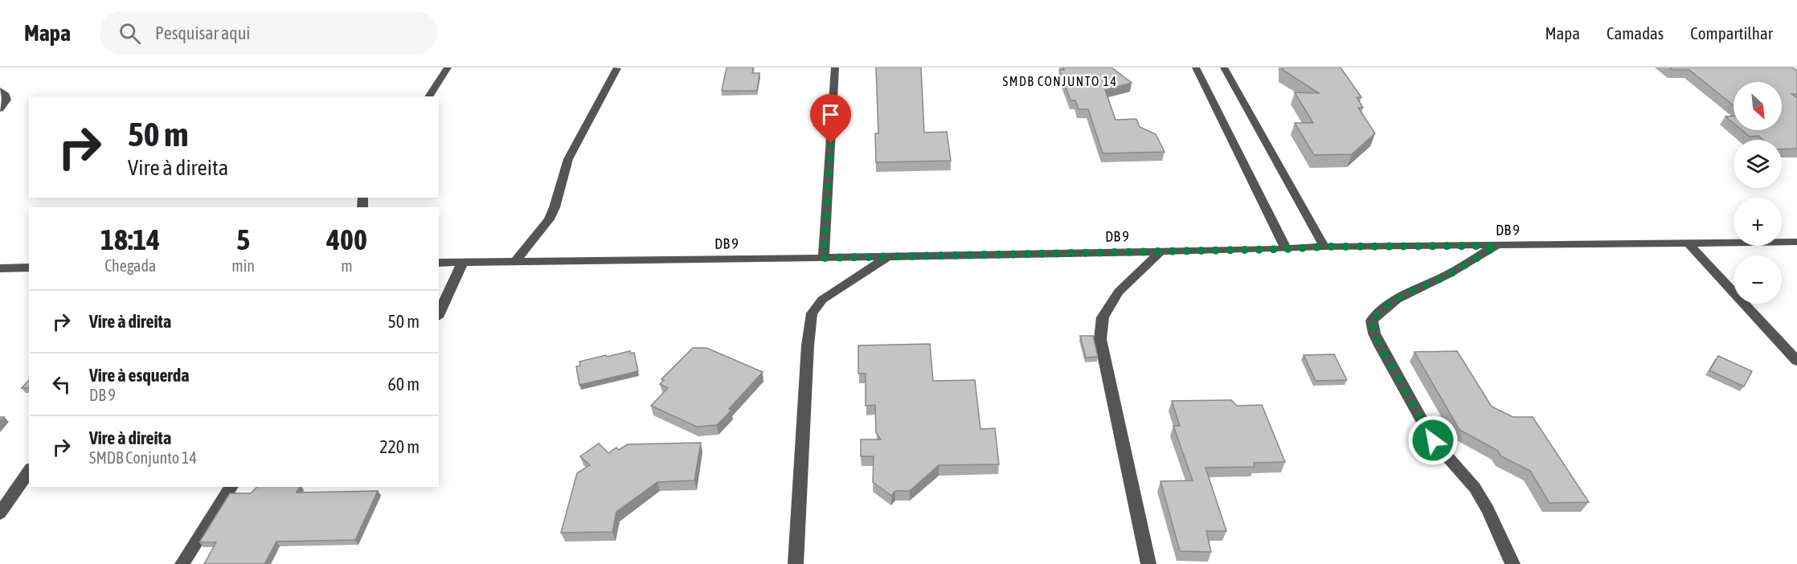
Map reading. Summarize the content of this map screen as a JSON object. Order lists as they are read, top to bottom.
{
  "streets": {
    "street": ["DB 9"]
  },
  "districts": ["SMDB CONJUNTO 14"],
  "north": "bottom right",
  "page": {
    "header": "Mapa",
    "search": "Pesquisar aqui",
    "nav": ["Mapa", "Camadas", "Compartilhar"],
    "map_buttons": ["+", "−"],
    "turn": ["50 m", "Vire à direita"],
    "eta": [
      "18:14",
      "Chegada",
      "5",
      "min",
      "400",
      "m"
    ],
    "list": [
      {
        "name": "Vire à direita",
        "value": "50 m"
      },
      {
        "name": "Vire à esquerda",
        "note": "DB 9",
        "value": "60 m"
      },
      {
        "name": "Vire à direita",
        "note": "SMDB Conjunto 14",
        "value": "220 m"
      }
    ]
  }
}
